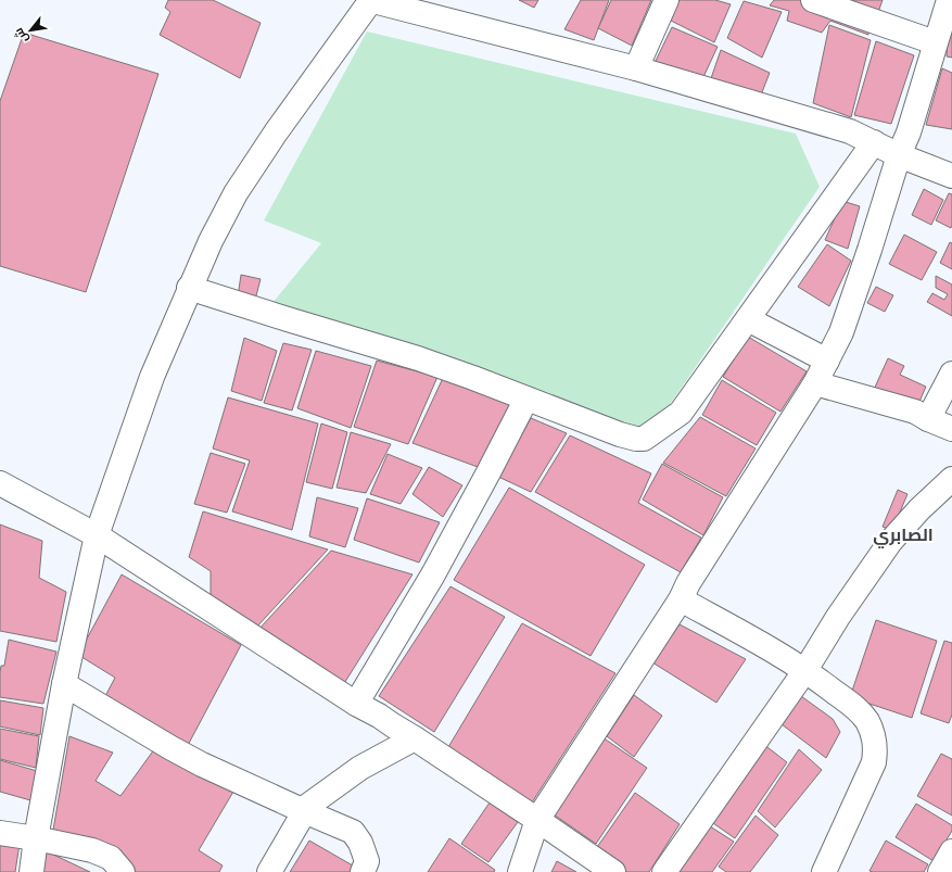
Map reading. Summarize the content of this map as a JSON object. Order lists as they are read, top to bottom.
{
  "districts": ["الصابري"],
  "north": "bottom left"
}
